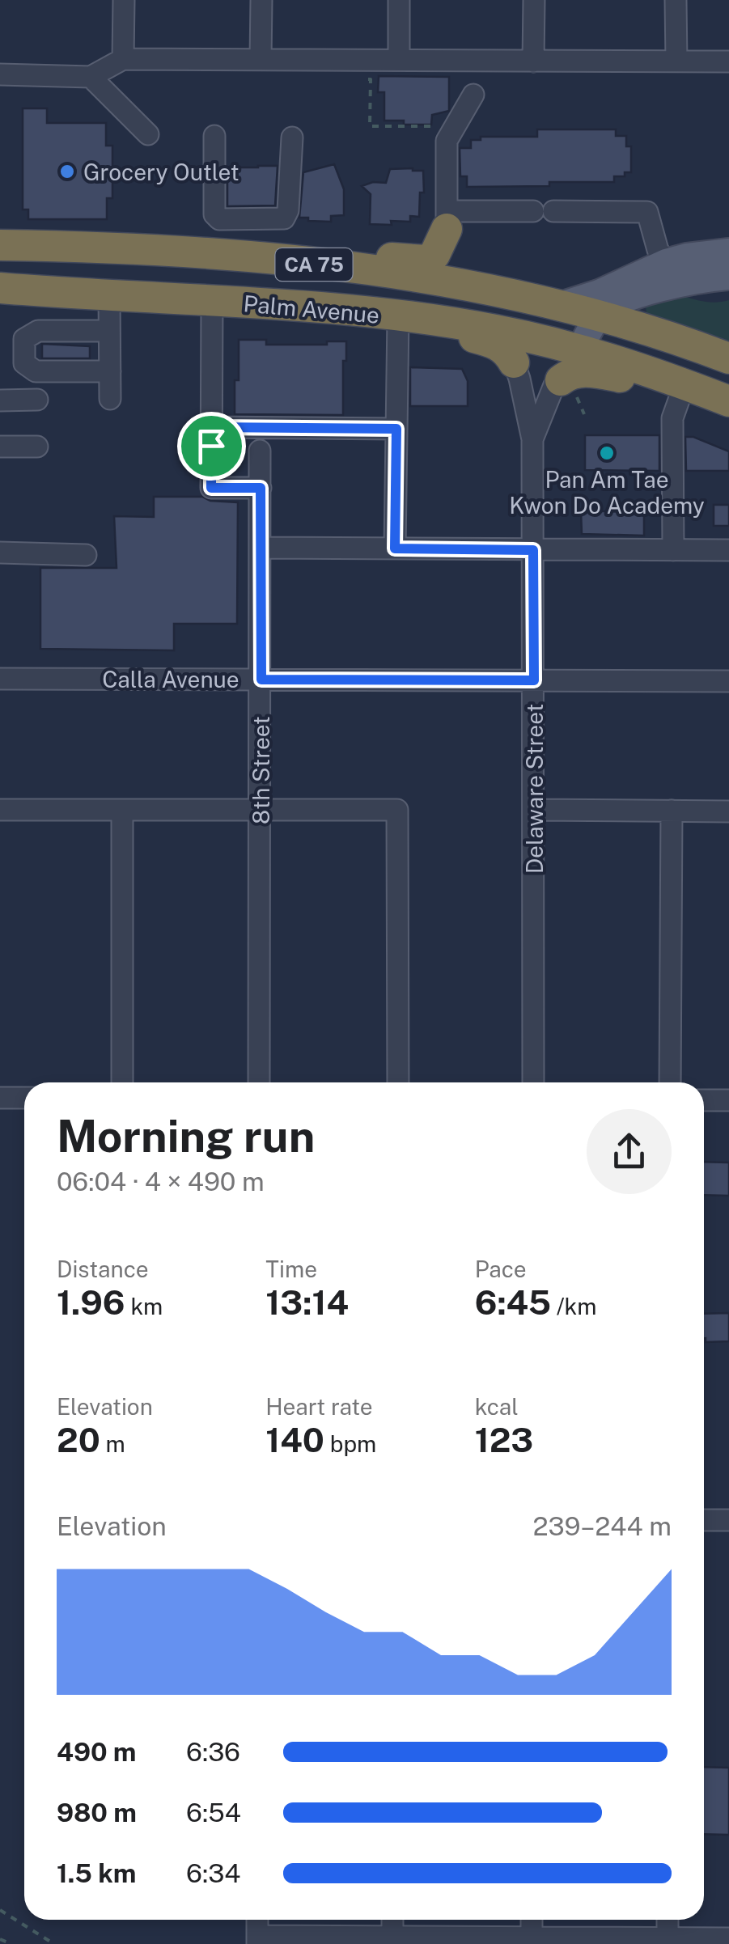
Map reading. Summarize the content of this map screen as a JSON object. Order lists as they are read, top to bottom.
{
  "streets": {
    "highway": ["CA 75", "Palm Avenue"],
    "street": ["Calla Avenue", "8th Street", "Delaware Street"]
  },
  "crossings": [
    ["CA 75", "Palm Avenue"],
    ["Calla Avenue", "8th Street"],
    ["Calla Avenue", "Delaware Street"]
  ],
  "places": ["Grocery Outlet", "Pan Am Tae Kwon Do Academy"],
  "page": {
    "heading": ["Morning run", "06:04 · 4 × 490 m"],
    "stats": [
      ["Distance", "1.96 km"],
      ["Time", "13:14"],
      ["Pace", "6:45 /km"],
      ["Elevation", "20 m"],
      ["Heart rate", "140 bpm"],
      ["kcal", "123"]
    ],
    "chart": ["Elevation", "239–244 m"],
    "list": [
      {
        "name": "490 m",
        "note": "6:36"
      },
      {
        "name": "980 m",
        "note": "6:54"
      },
      {
        "name": "1.5 km",
        "note": "6:34"
      }
    ]
  }
}
